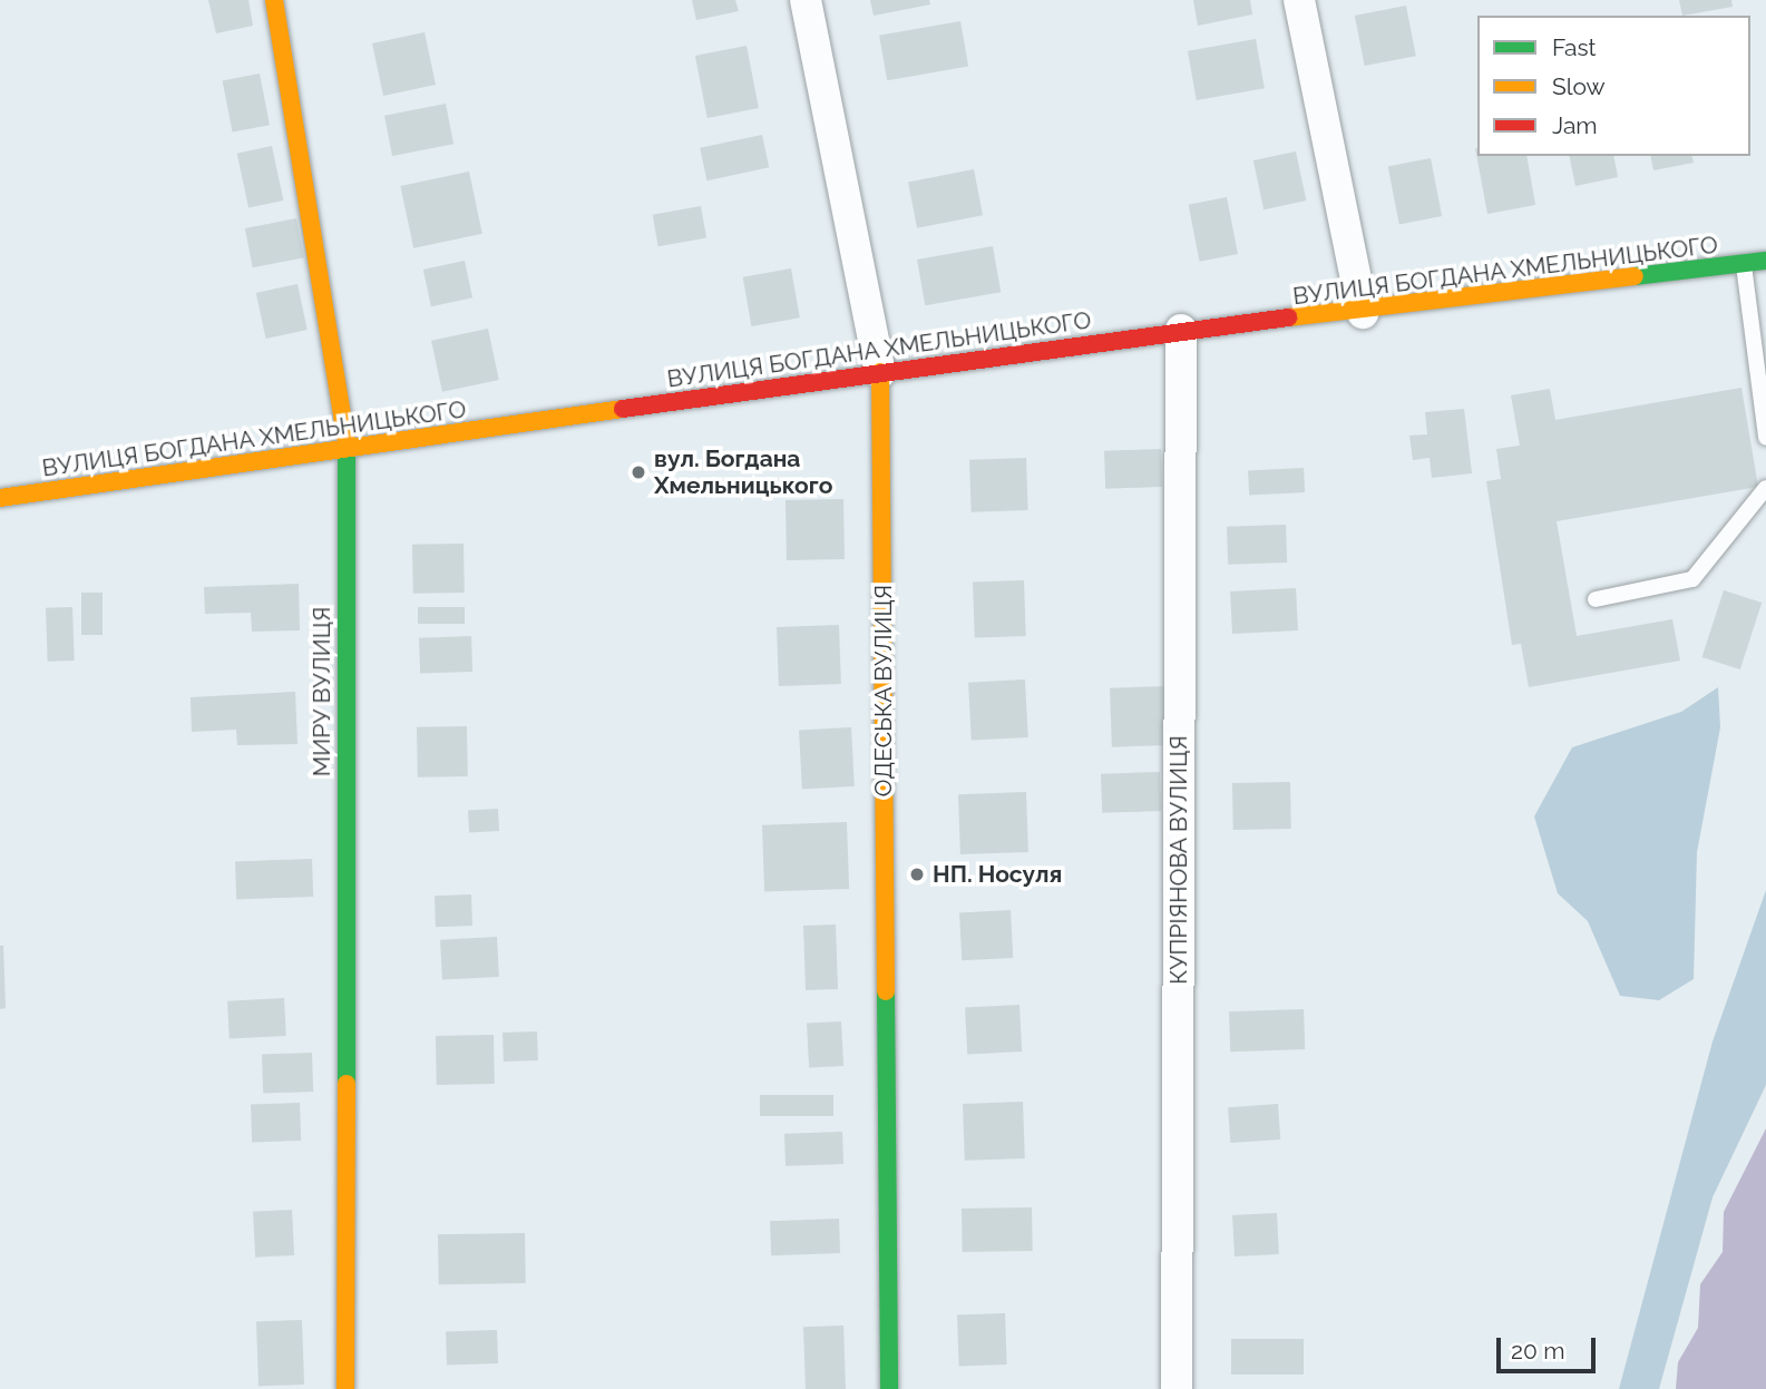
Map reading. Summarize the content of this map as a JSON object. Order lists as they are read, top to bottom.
{
  "streets": {
    "street": [
      "ВУЛИЦЯ БОГДАНА ХМЕЛЬНИЦЬКОГО",
      "ОДЕСЬКА ВУЛИЦЯ",
      "МИРУ ВУЛИЦЯ",
      "КУПРІЯНОВА ВУЛИЦЯ"
    ]
  },
  "crossings": [
    ["ВУЛИЦЯ БОГДАНА ХМЕЛЬНИЦЬКОГО", "ОДЕСЬКА ВУЛИЦЯ"],
    ["ВУЛИЦЯ БОГДАНА ХМЕЛЬНИЦЬКОГО", "МИРУ ВУЛИЦЯ"],
    ["ВУЛИЦЯ БОГДАНА ХМЕЛЬНИЦЬКОГО", "КУПРІЯНОВА ВУЛИЦЯ"]
  ],
  "places": ["вул. Богдана Хмельницького", "НП. Носуля"],
  "legend": ["Fast", "Slow", "Jam"],
  "scale_bar": "20 m"
}
